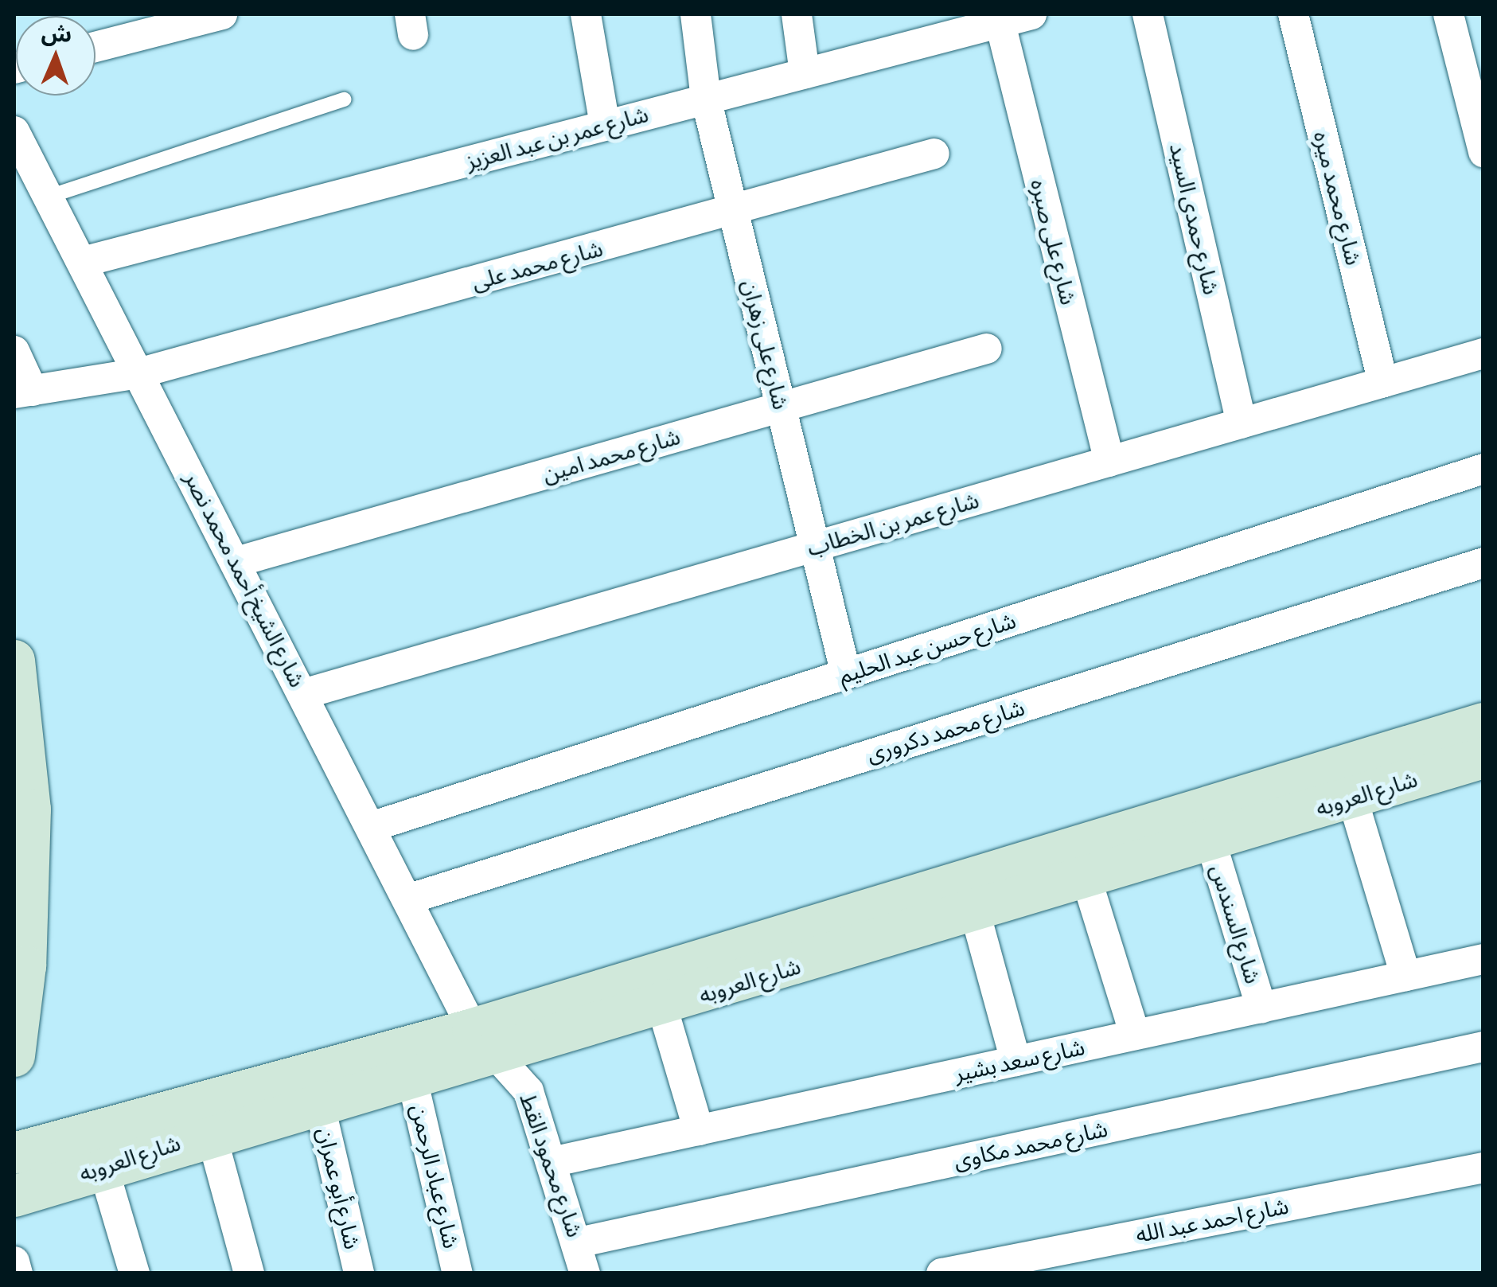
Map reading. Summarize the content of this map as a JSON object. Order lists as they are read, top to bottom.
{
  "streets": {
    "street": [
      "شارع عمر بن عبد العزيز",
      "شارع محمد ميره",
      "شارع حمدى السيد",
      "شارع على صبره",
      "شارع محمد على",
      "شارع على زهران",
      "شارع محمد امين",
      "شارع عمر بن الخطاب",
      "شارع الشيخ أحمد محمد نصر",
      "شارع حسن عبد الحليم",
      "شارع محمد دكرورى",
      "شارع العروبه",
      "شارع السندس",
      "شارع سعد بشير",
      "شارع محمد مكاوى",
      "شارع محمود القط",
      "شارع عباد الرحمن",
      "شارع أبو عمران",
      "شارع احمد عبد الله"
    ]
  },
  "crossings": [
    ["شارع عمر بن عبد العزيز", "شارع على صبره"],
    ["شارع عمر بن عبد العزيز", "شارع على زهران"],
    ["شارع عمر بن عبد العزيز", "شارع الشيخ أحمد محمد نصر"],
    ["شارع محمد ميره", "شارع عمر بن الخطاب"],
    ["شارع حمدى السيد", "شارع عمر بن الخطاب"],
    ["شارع على صبره", "شارع عمر بن الخطاب"],
    ["شارع محمد على", "شارع على زهران"],
    ["شارع محمد على", "شارع الشيخ أحمد محمد نصر"],
    ["شارع على زهران", "شارع محمد امين"],
    ["شارع على زهران", "شارع عمر بن الخطاب"],
    ["شارع على زهران", "شارع حسن عبد الحليم"],
    ["شارع محمد امين", "شارع الشيخ أحمد محمد نصر"],
    ["شارع عمر بن الخطاب", "شارع الشيخ أحمد محمد نصر"],
    ["شارع الشيخ أحمد محمد نصر", "شارع حسن عبد الحليم"],
    ["شارع الشيخ أحمد محمد نصر", "شارع محمد دكرورى"],
    ["شارع الشيخ أحمد محمد نصر", "شارع العروبه"],
    ["شارع الشيخ أحمد محمد نصر", "شارع محمود القط"],
    ["شارع العروبه", "شارع السندس"],
    ["شارع العروبه", "شارع محمود القط"],
    ["شارع العروبه", "شارع عباد الرحمن"],
    ["شارع العروبه", "شارع أبو عمران"],
    ["شارع السندس", "شارع سعد بشير"],
    ["شارع سعد بشير", "شارع محمود القط"],
    ["شارع محمد مكاوى", "شارع محمود القط"]
  ],
  "north": "top"
}
